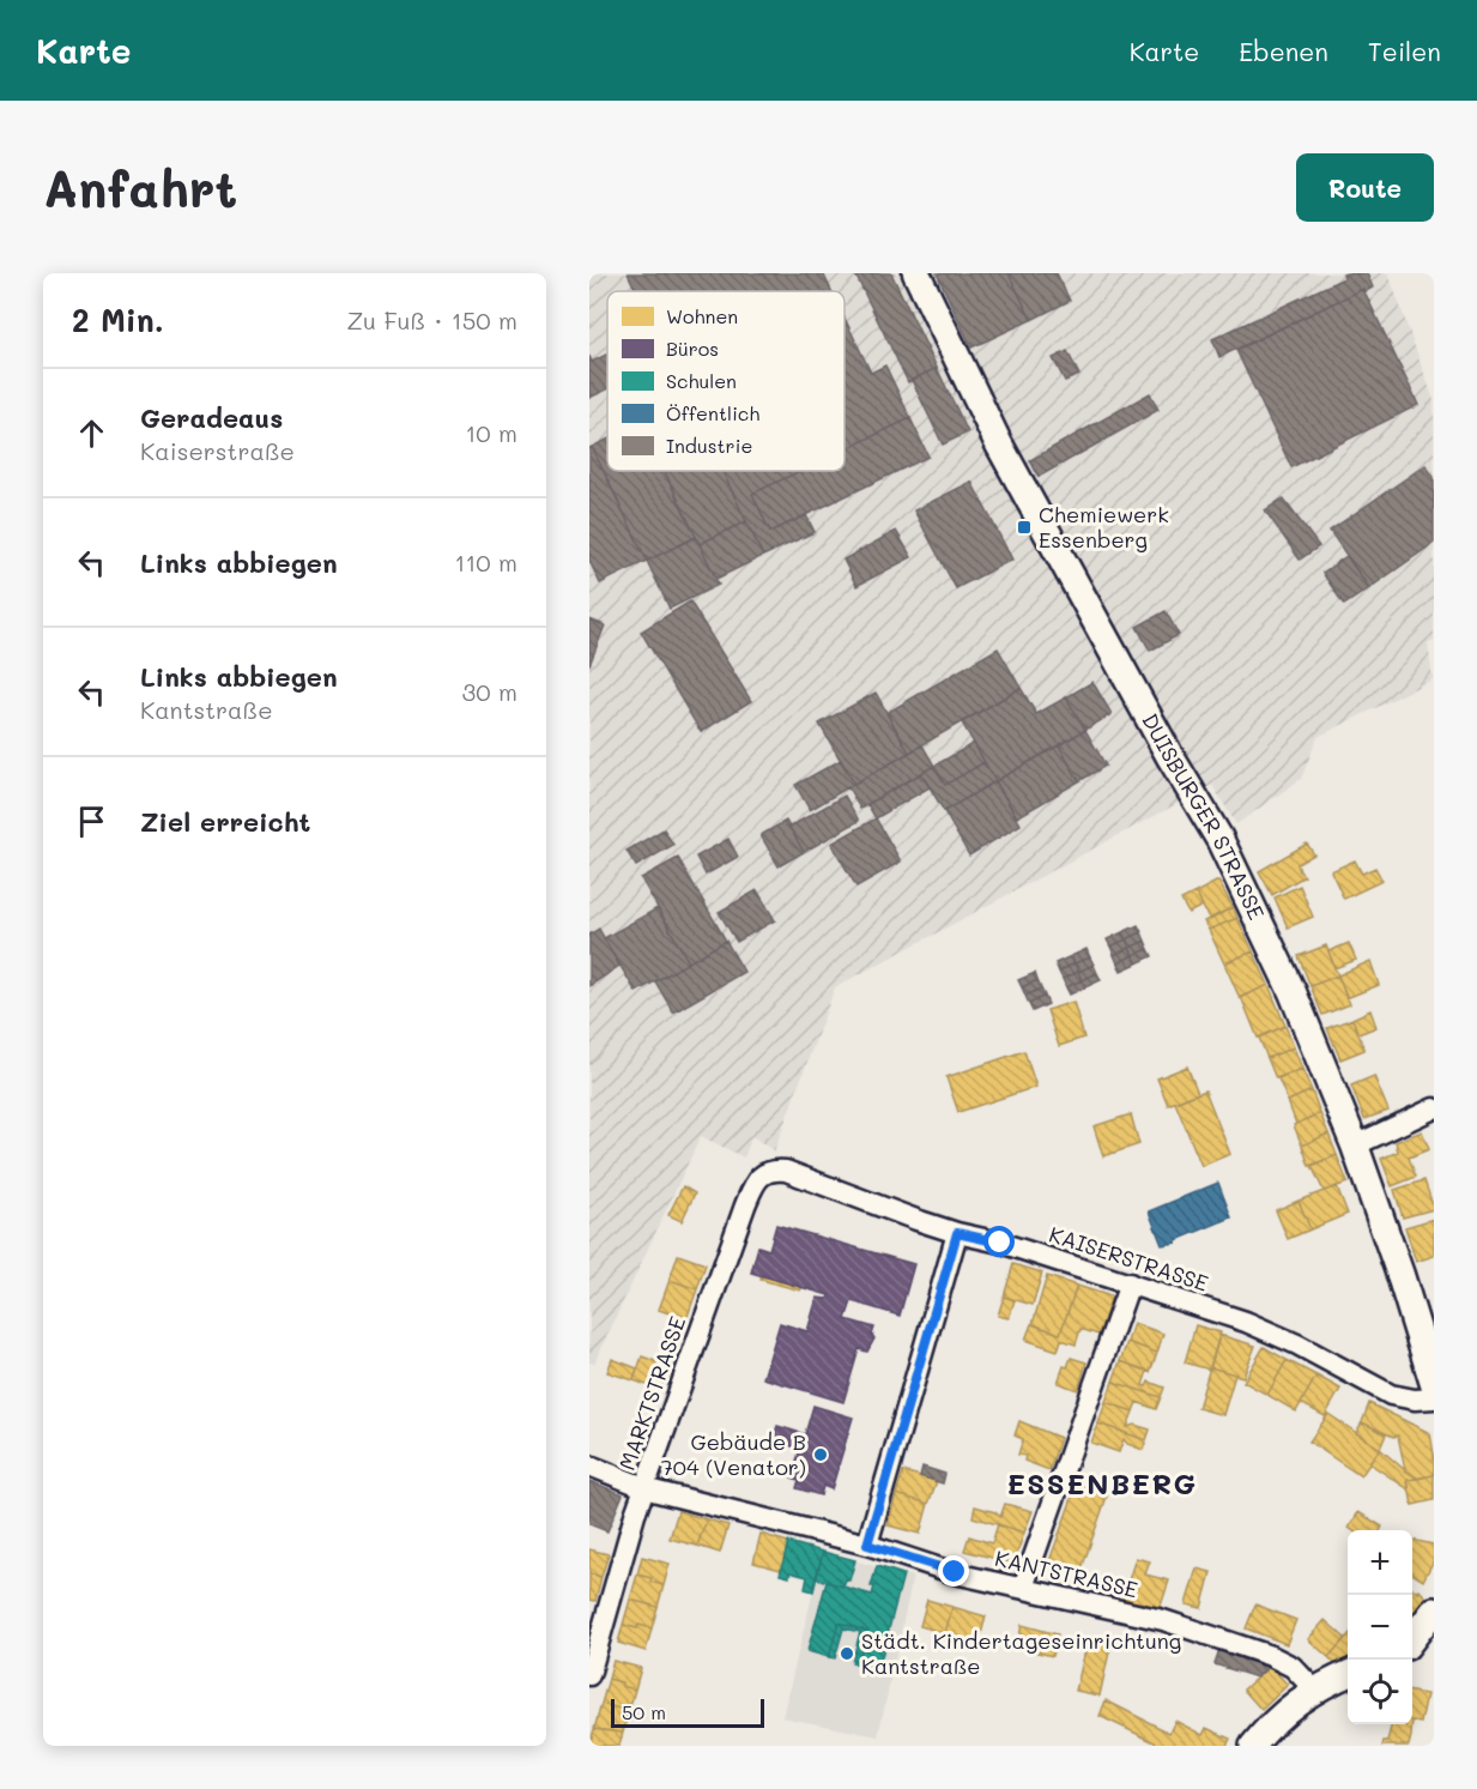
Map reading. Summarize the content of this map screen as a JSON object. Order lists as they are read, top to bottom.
{
  "streets": {
    "main road": ["DUISBURGER STRASSE"],
    "street": ["KAISERSTRASSE", "MARKTSTRASSE", "KANTSTRASSE"]
  },
  "crossings": [
    ["KAISERSTRASSE", "MARKTSTRASSE"],
    ["MARKTSTRASSE", "KANTSTRASSE"]
  ],
  "districts": ["ESSENBERG"],
  "places": {
    "transit": ["Chemiewerk Essenberg"],
    "other": ["Gebäude B 704 (Venator)", "Städt. Kindertageseinrichtung Kantstraße"]
  },
  "legend": [
    "Wohnen",
    "Büros",
    "Schulen",
    "Öffentlich",
    "Industrie"
  ],
  "scale_bar": "50 m",
  "page": {
    "header": "Karte",
    "nav": ["Karte", "Ebenen", "Teilen"],
    "buttons": "Route",
    "title": "Anfahrt",
    "heading": ["2 Min.", "Zu Fuß · 150 m"],
    "list": [
      ["Geradeaus", "Kaiserstraße", "10 m"],
      ["Links abbiegen", "110 m"],
      ["Links abbiegen", "Kantstraße", "30 m"],
      "Ziel erreicht"
    ],
    "map_buttons": ["+", "−"],
    "scale": "50 m"
  }
}
